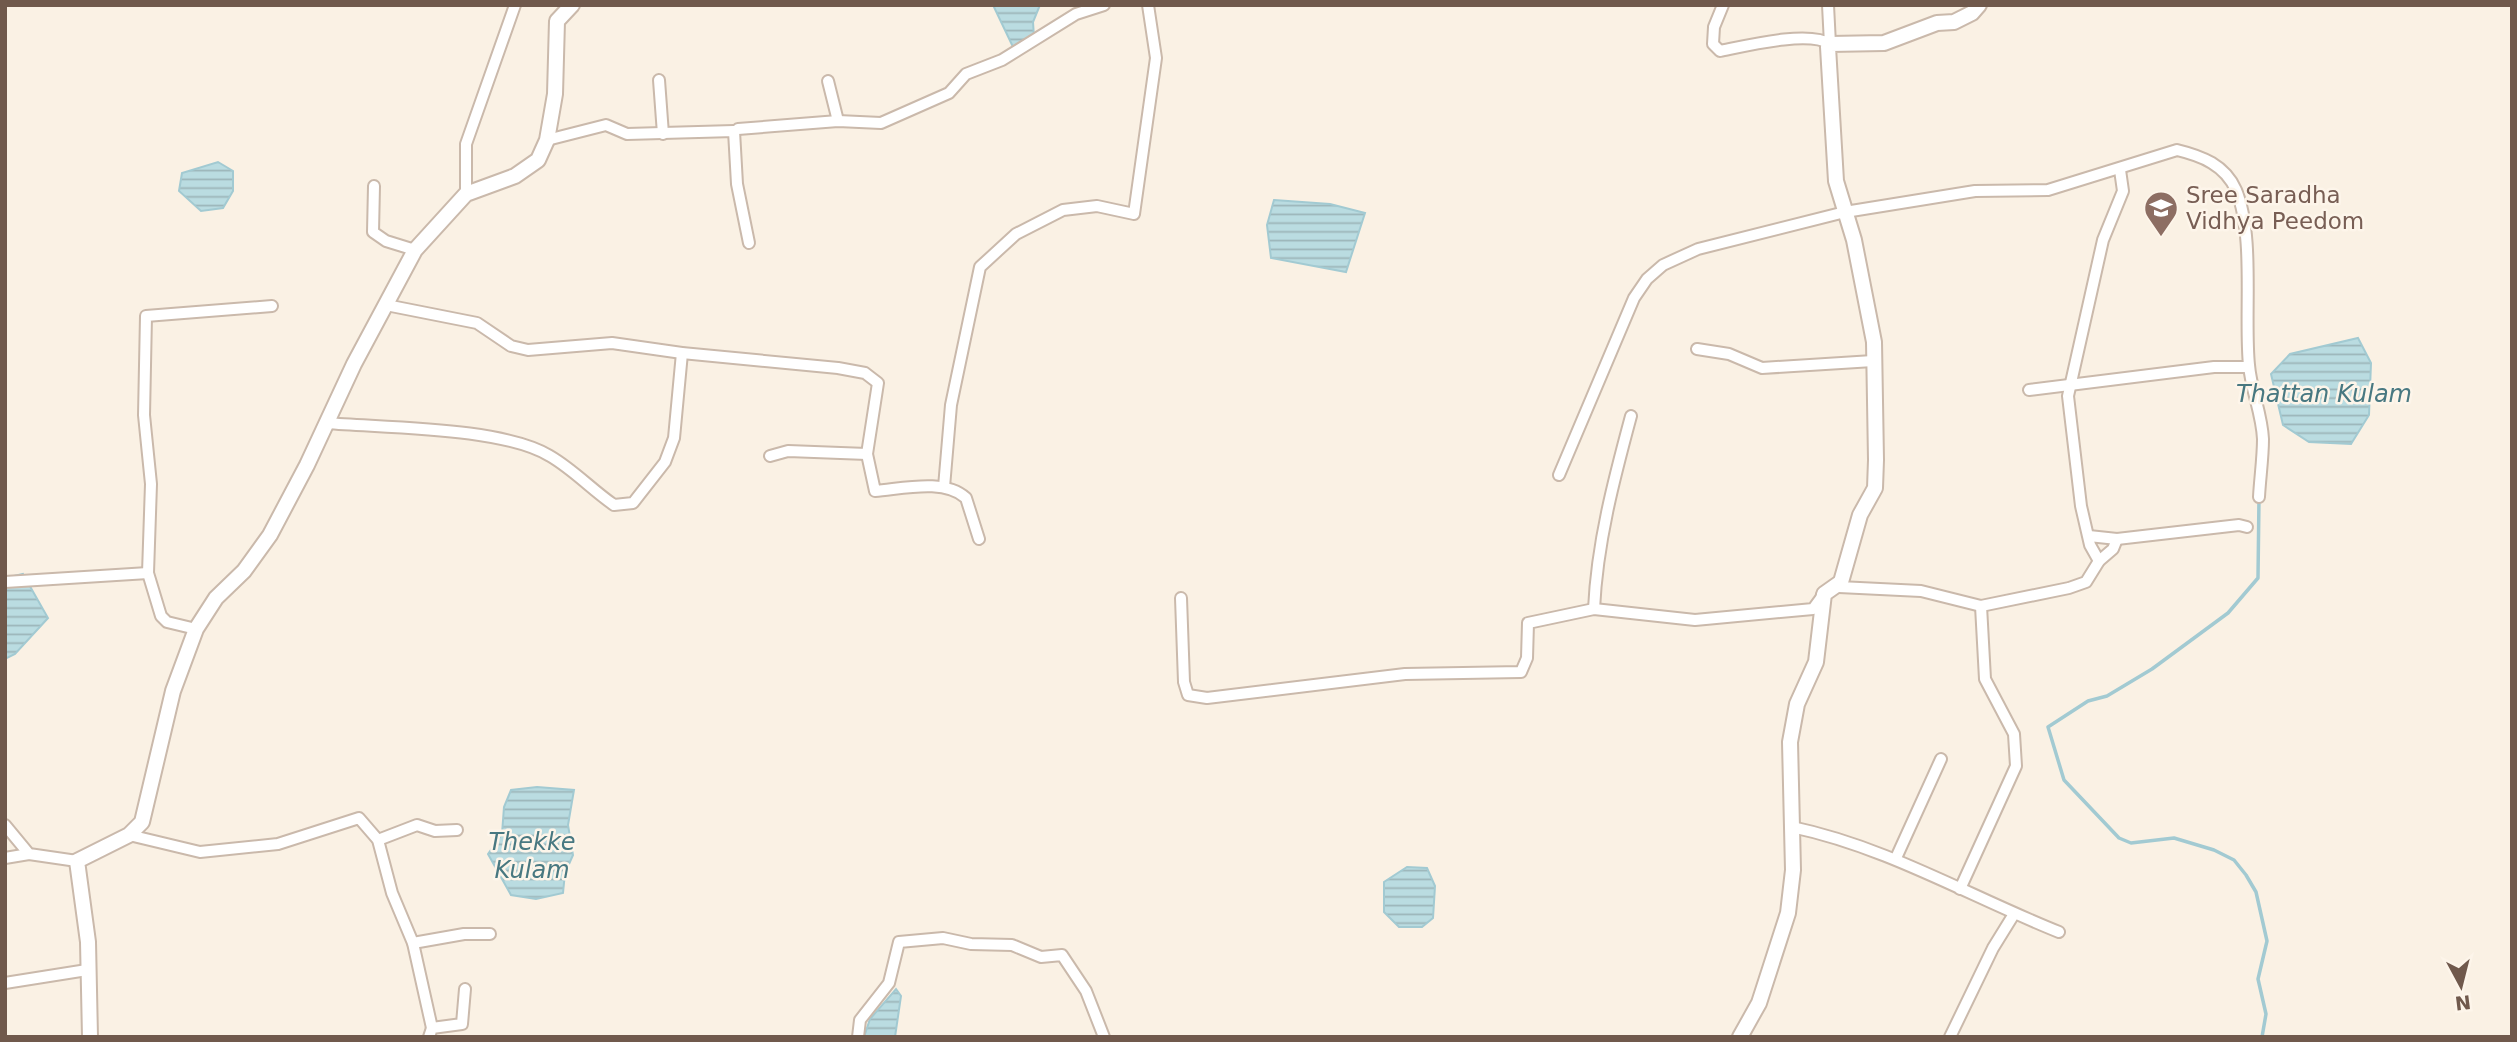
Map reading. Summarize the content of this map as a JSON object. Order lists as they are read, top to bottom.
{
  "water": ["Thattan Kulam", "Thekke Kulam"],
  "places": {
    "school or university": ["Sree Saradha Vidhya Peedom"]
  },
  "north": "bottom"
}
